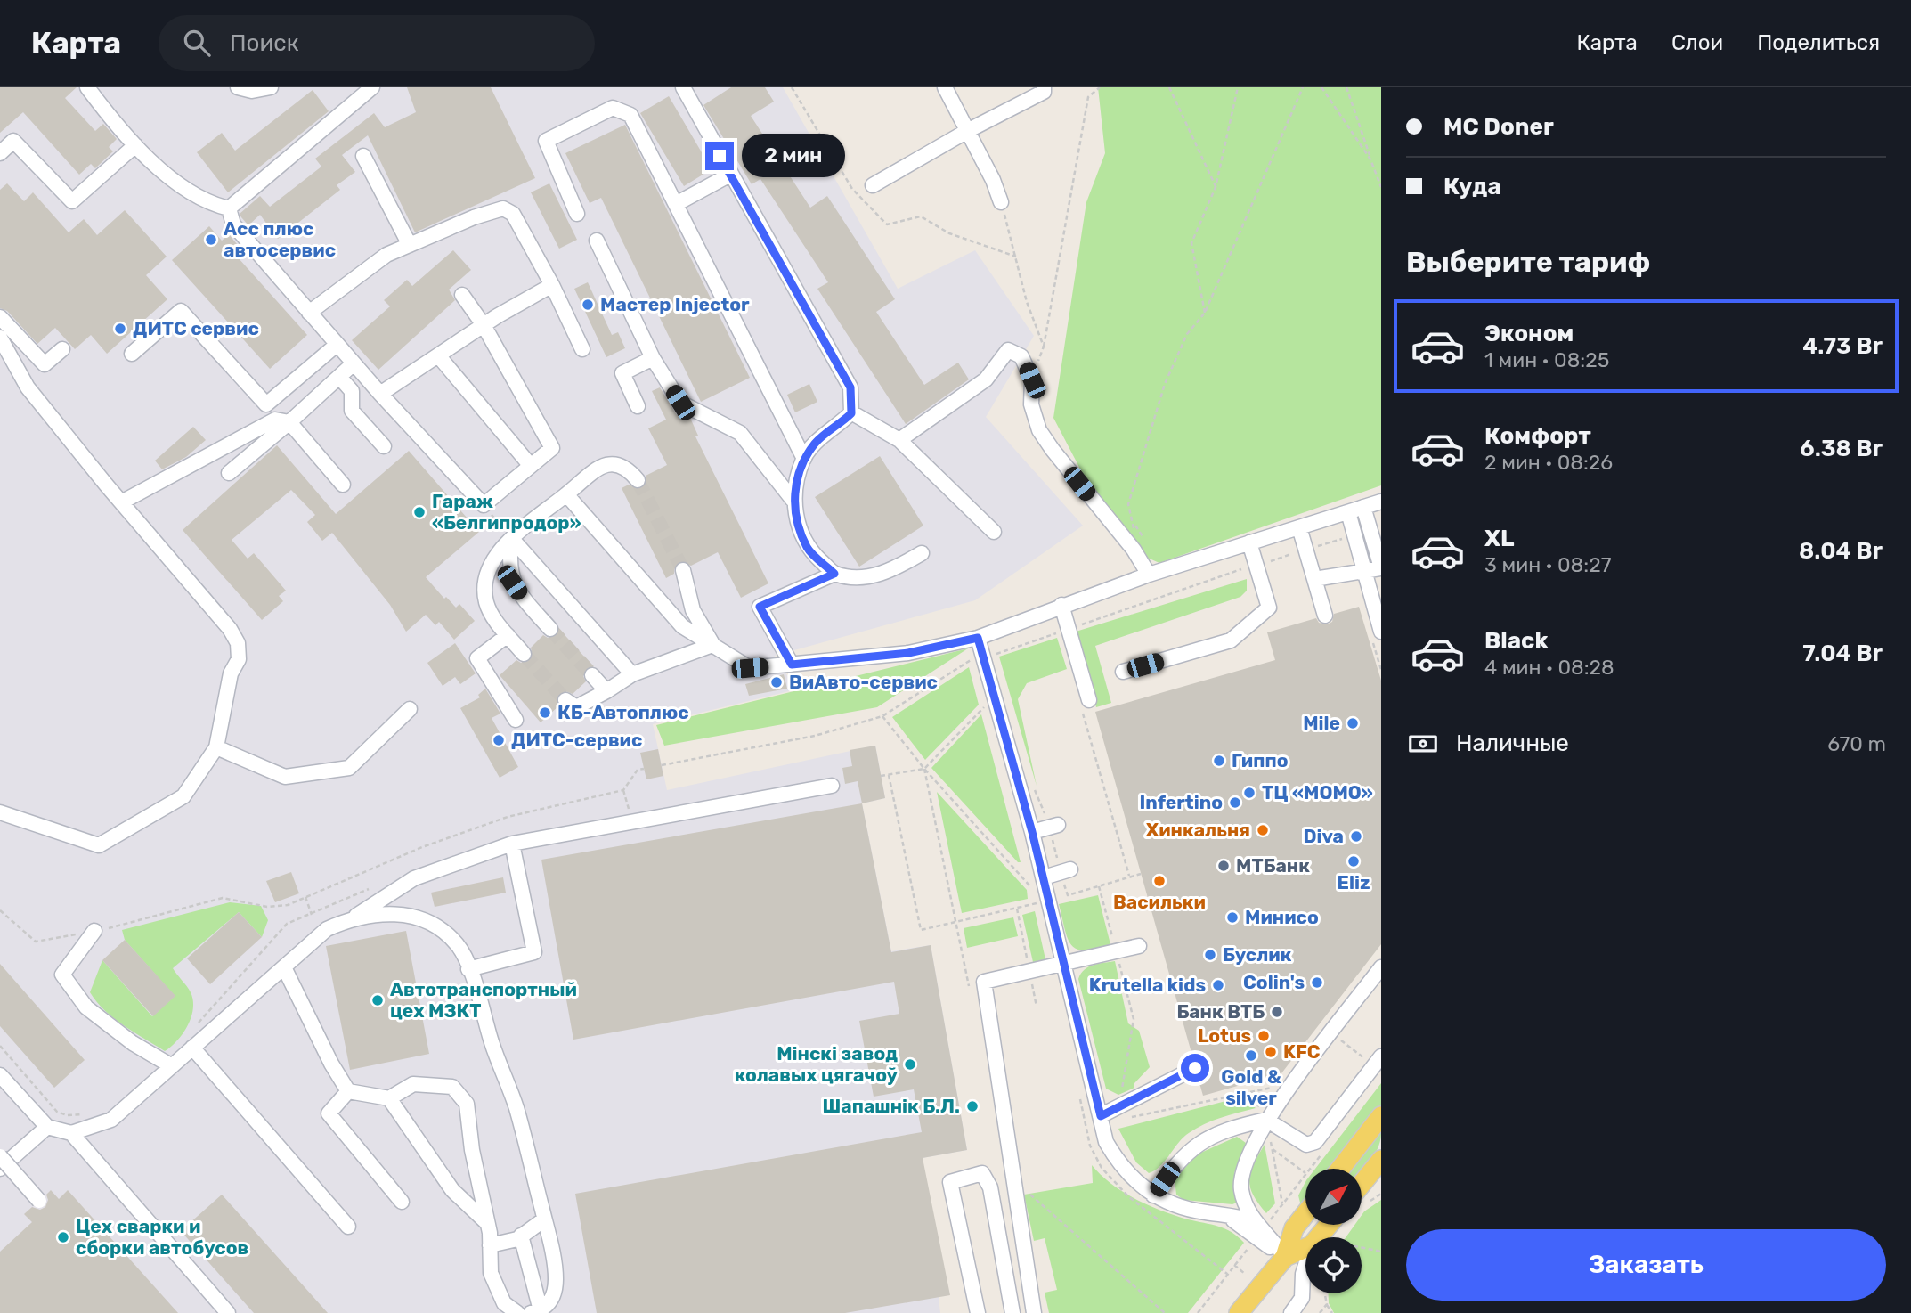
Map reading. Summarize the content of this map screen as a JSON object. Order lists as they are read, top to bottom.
{
  "places": [
    "Асс плюс автосервис",
    "Мастер Injector",
    "ДИТС сервис",
    "Гараж «Белгипродор»",
    "ВиАвто-сервис",
    "КБ-Автоплюс",
    "Mile",
    "ДИТС-сервис",
    "Гиппо",
    "ТЦ «МОМО»",
    "Infertino",
    "Хинкальня",
    "Diva",
    "Eliz",
    "МТБанк",
    "Васильки",
    "Минисо",
    "Буслик",
    "Colin's",
    "Krutella kids",
    "Автотранспортный цех МЗКТ",
    "Банк ВТБ",
    "Lotus",
    "KFC",
    "Gold & silver",
    "Мінскі завод колавых цягачоў",
    "Шапашнік Б.Л.",
    "Цех сварки и сборки автобусов"
  ],
  "north": "top right",
  "page": {
    "header": "Карта",
    "search": "Поиск",
    "nav": ["Карта", "Слои", "Поделиться"],
    "banner": ["MC Doner", "Куда"],
    "bubble": "2 мин",
    "heading": "Выберите тариф",
    "list": [
      {
        "name": "Эконом",
        "note": "1 мин · 08:25",
        "value": "4.73 Br"
      },
      {
        "name": "Комфорт",
        "note": "2 мин · 08:26",
        "value": "6.38 Br"
      },
      {
        "name": "XL",
        "note": "3 мин · 08:27",
        "value": "8.04 Br"
      },
      {
        "name": "Black",
        "note": "4 мин · 08:28",
        "value": "7.04 Br"
      }
    ],
    "pay": ["Наличные", "670 m"],
    "buttons": "Заказать"
  }
}
